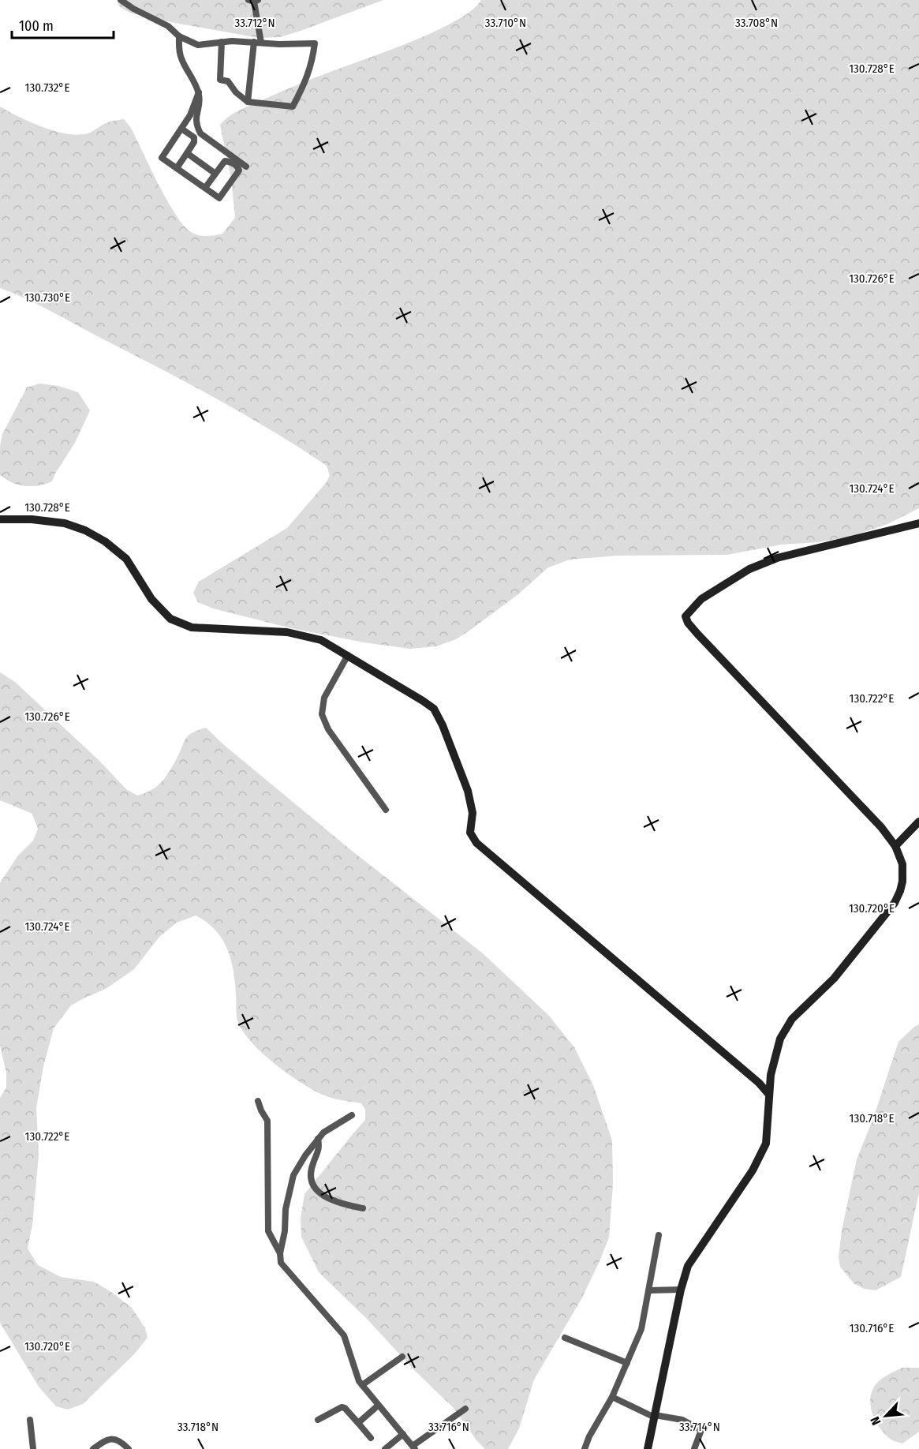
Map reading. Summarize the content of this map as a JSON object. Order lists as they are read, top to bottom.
{
  "scale_bar": "100 m",
  "north": "bottom left",
  "coordinates": [
    "33.710°N",
    "33.712°N",
    "33.708°N",
    "130.728°E",
    "130.732°E",
    "130.726°E",
    "130.730°E",
    "130.724°E",
    "130.722°E",
    "130.720°E",
    "130.718°E",
    "130.716°E",
    "33.718°N",
    "33.716°N",
    "33.714°N"
  ]
}
